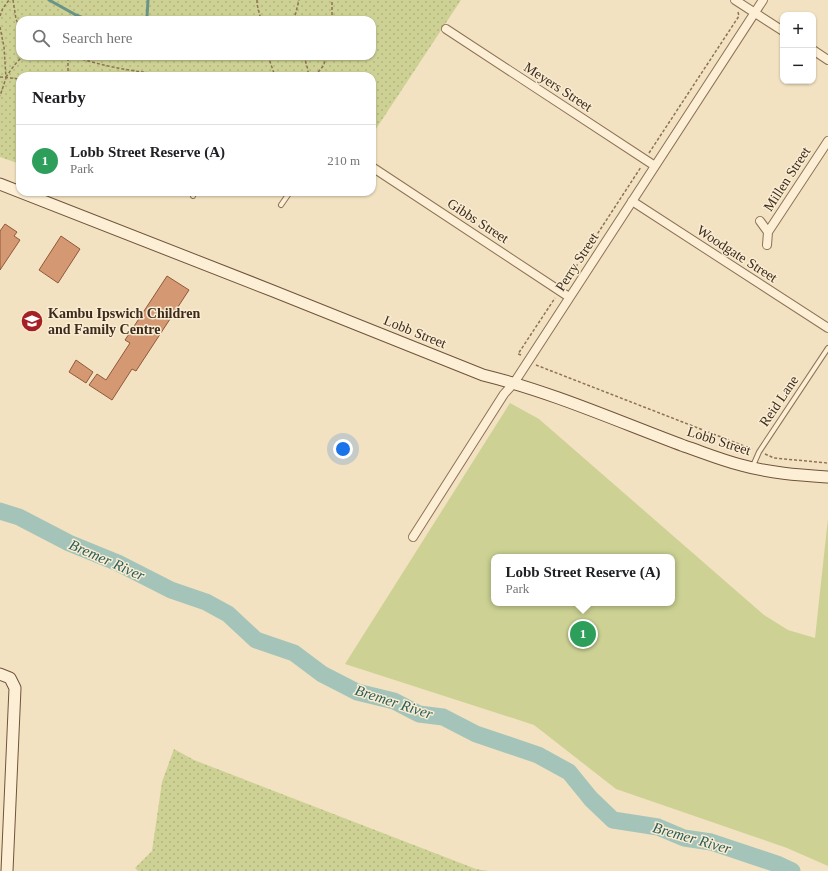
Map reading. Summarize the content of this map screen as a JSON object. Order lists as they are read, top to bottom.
{
  "streets": {
    "main road": ["Lobb Street"],
    "street": [
      "Meyers Street",
      "Millen Street",
      "Gibbs Street",
      "Woodgate Street",
      "Perry Street"
    ],
    "lane": ["Reid Lane"]
  },
  "crossings": [
    ["Meyers Street", "Perry Street"],
    ["Gibbs Street", "Perry Street"],
    ["Woodgate Street", "Perry Street"],
    ["Perry Street", "Lobb Street"],
    ["Lobb Street", "Reid Lane"]
  ],
  "water": ["Bremer River"],
  "places": {
    "school or university": ["Kambu Ipswich Children and Family Centre"]
  },
  "page": {
    "map_buttons": ["+", "−"],
    "search": "Search here",
    "heading": "Nearby",
    "list": [
      {
        "mark": "1",
        "name": "Lobb Street Reserve (A)",
        "note": "Park",
        "value": "210 m"
      }
    ],
    "popup": ["Lobb Street Reserve (A)", "Park"],
    "pins": "1"
  }
}
